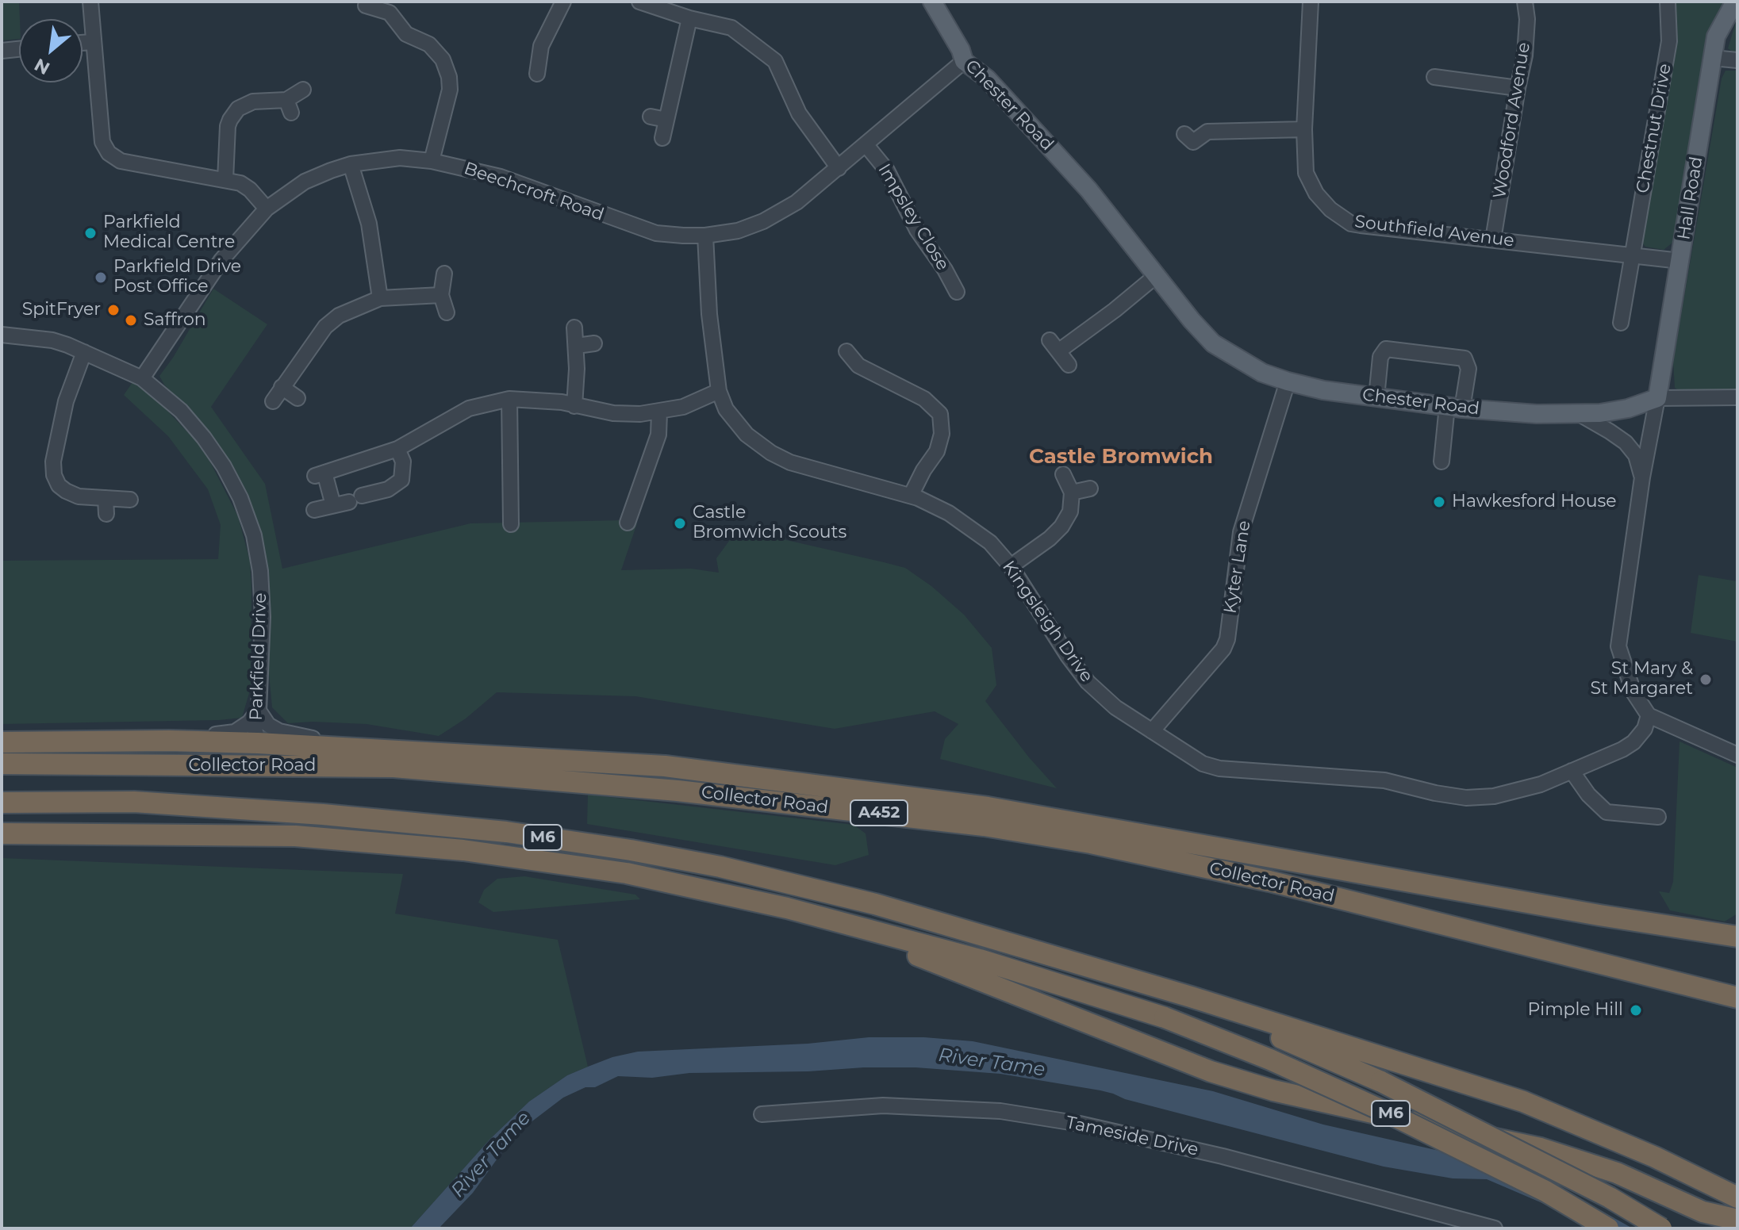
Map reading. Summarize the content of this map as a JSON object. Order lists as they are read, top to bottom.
{
  "streets": {
    "highway": ["Collector Road", "A452", "M6"],
    "main road": ["Chester Road", "Hall Road"],
    "street": [
      "Woodford Avenue",
      "Chestnut Drive",
      "Beechcroft Road",
      "Impsley Close",
      "Southfield Avenue",
      "Kyter Lane",
      "Kingsleigh Drive",
      "Parkfield Drive",
      "Tameside Drive"
    ]
  },
  "crossings": [
    ["Chester Road", "Beechcroft Road"],
    ["Chester Road", "Hall Road"],
    ["Chester Road", "Kyter Lane"],
    ["Woodford Avenue", "Southfield Avenue"],
    ["Chestnut Drive", "Southfield Avenue"],
    ["Beechcroft Road", "Impsley Close"],
    ["Beechcroft Road", "Kingsleigh Drive"],
    ["Beechcroft Road", "Parkfield Drive"],
    ["Hall Road", "Southfield Avenue"],
    ["Kyter Lane", "Kingsleigh Drive"],
    ["Parkfield Drive", "Collector Road"]
  ],
  "districts": ["Castle Bromwich"],
  "water": ["River Tame"],
  "places": [
    "Parkfield Medical Centre",
    "Parkfield Drive Post Office",
    "SpitFryer",
    "Saffron",
    "Hawkesford House",
    "Castle Bromwich Scouts",
    "St Mary & St Margaret",
    "Pimple Hill"
  ],
  "north": "bottom left"
}
